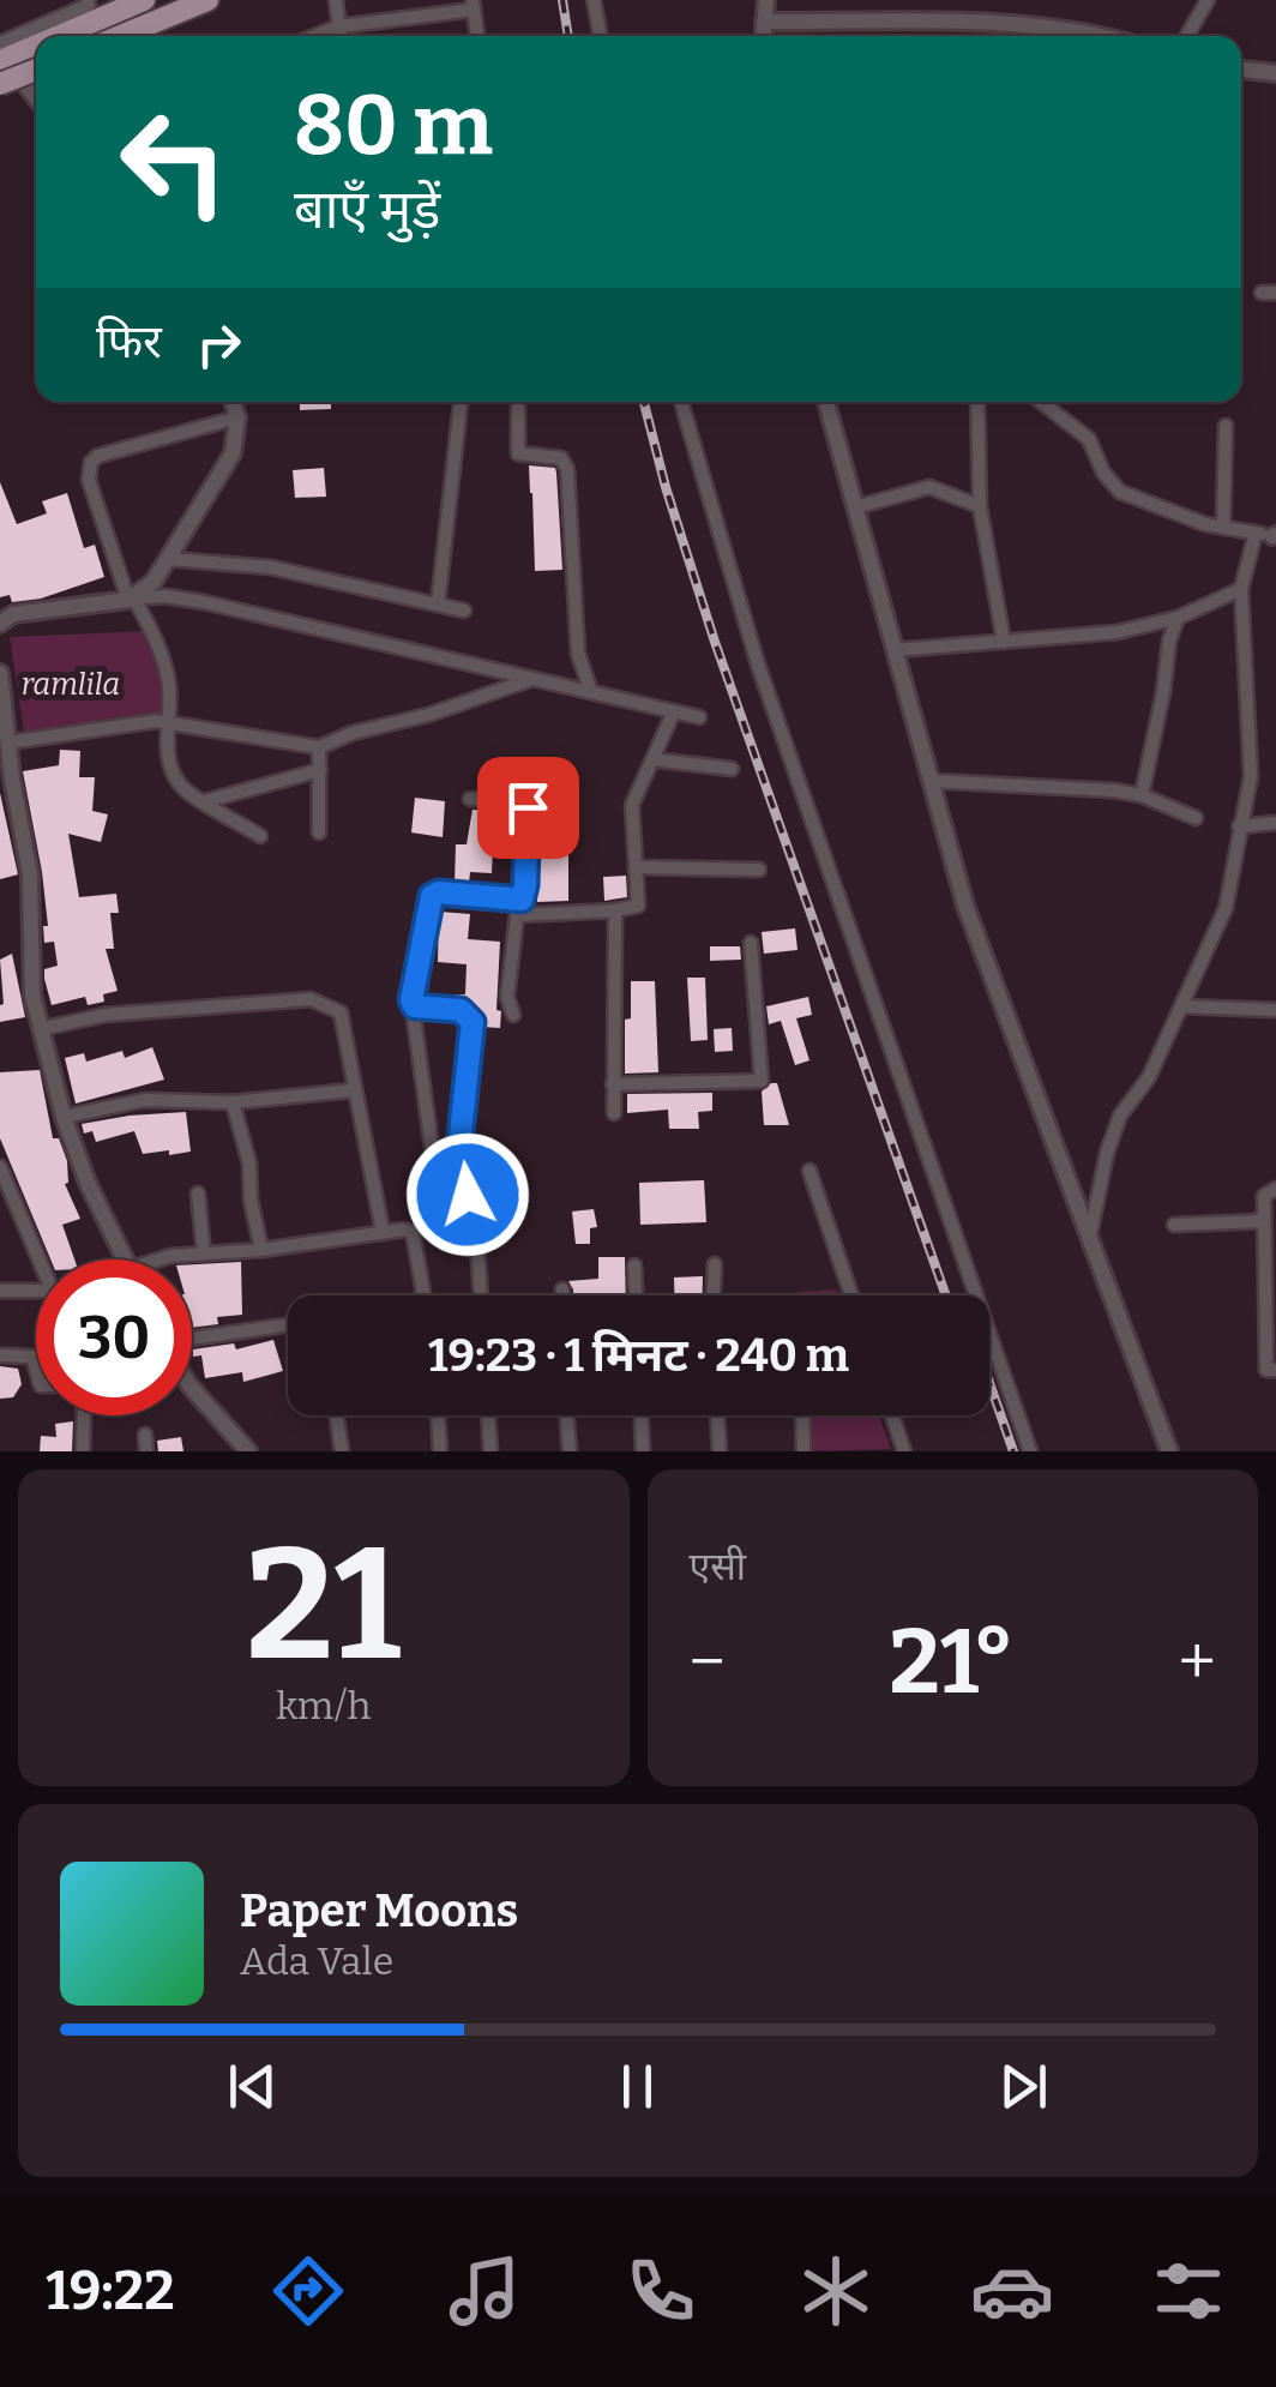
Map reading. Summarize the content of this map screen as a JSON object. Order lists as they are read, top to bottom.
{
  "parks": ["ramlila"],
  "page": {
    "turn": ["80 m", "बाएँ मुड़ें"],
    "then": "फिर",
    "limit": "30",
    "trip": "19:23 · 1 मिनट · 240 m",
    "tile": [
      ["21", "km/h"],
      "एसी"
    ],
    "heat": ["−", "21°", "+"],
    "song": ["Paper Moons", "Ada Vale"],
    "tabs": "19:22"
  }
}
